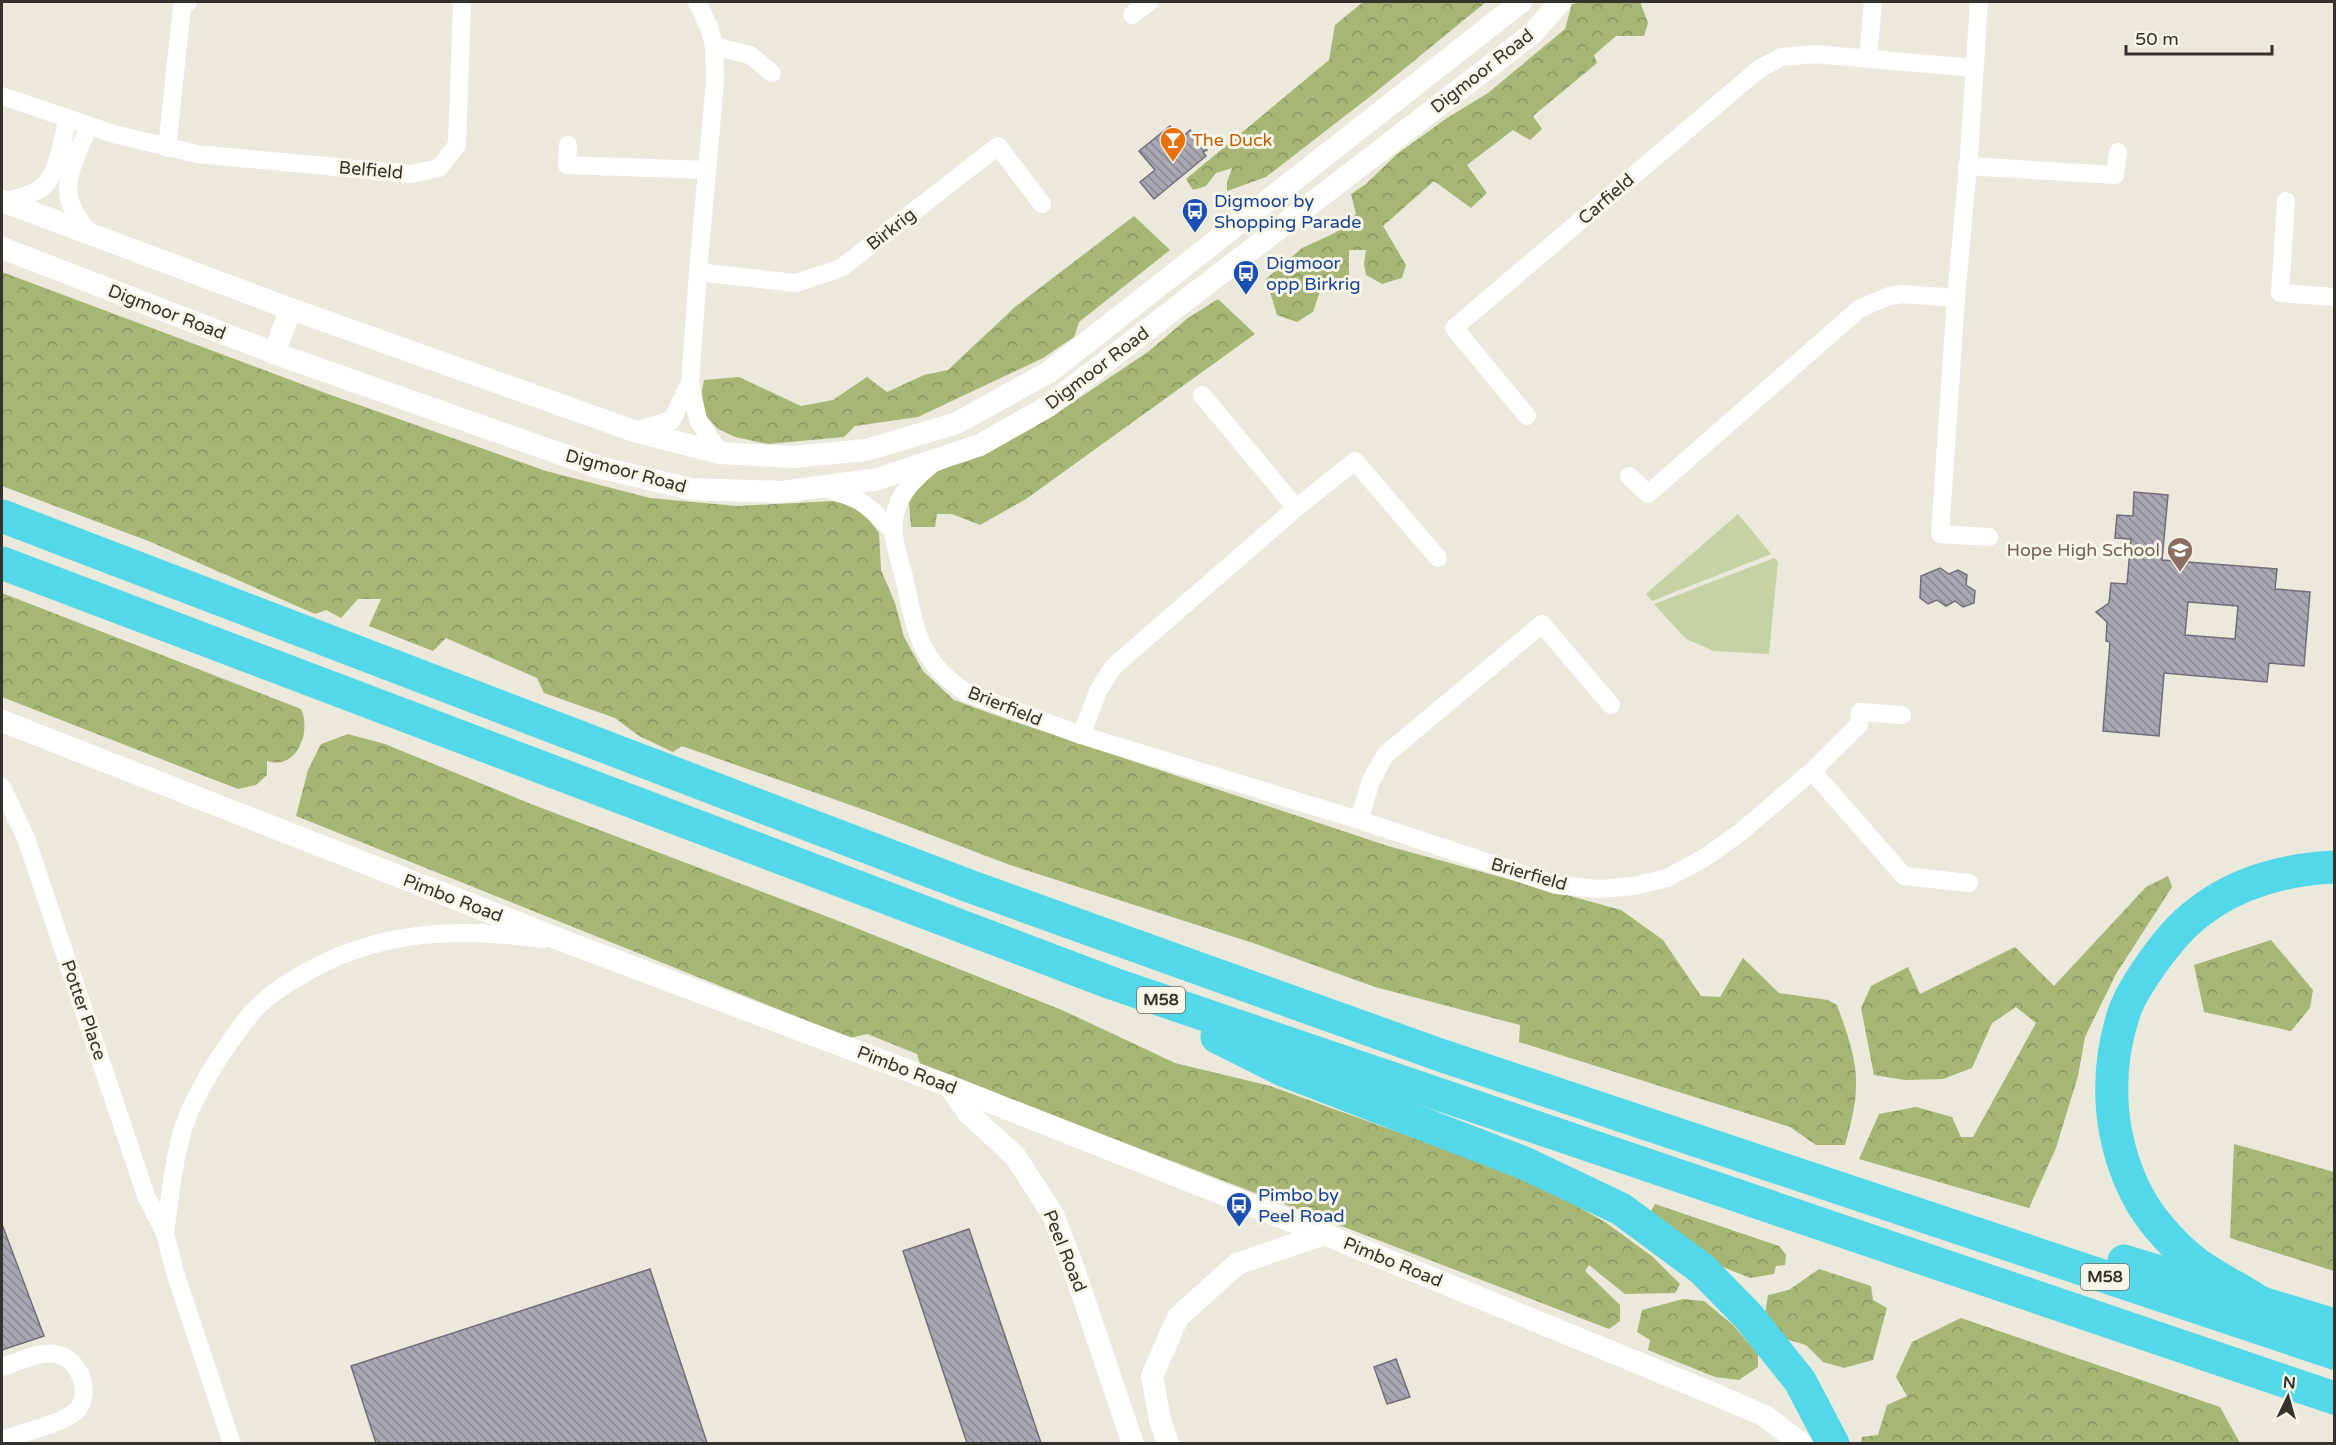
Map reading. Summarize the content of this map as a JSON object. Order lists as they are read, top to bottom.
{
  "streets": {
    "highway": ["M58"],
    "street": [
      "Digmoor Road",
      "Belfield",
      "Carfield",
      "Birkrig",
      "Brierfield",
      "Pimbo Road",
      "Potter Place",
      "Peel Road"
    ]
  },
  "crossings": [
    ["Digmoor Road", "Brierfield"],
    ["Pimbo Road", "Potter Place"],
    ["Pimbo Road", "Peel Road"]
  ],
  "places": {
    "bar": ["The Duck"],
    "bus stop": ["Digmoor by Shopping Parade", "Digmoor opp Birkrig", "Pimbo by Peel Road"],
    "school or university": ["Hope High School"]
  },
  "scale_bar": "50 m",
  "north": "top"
}
